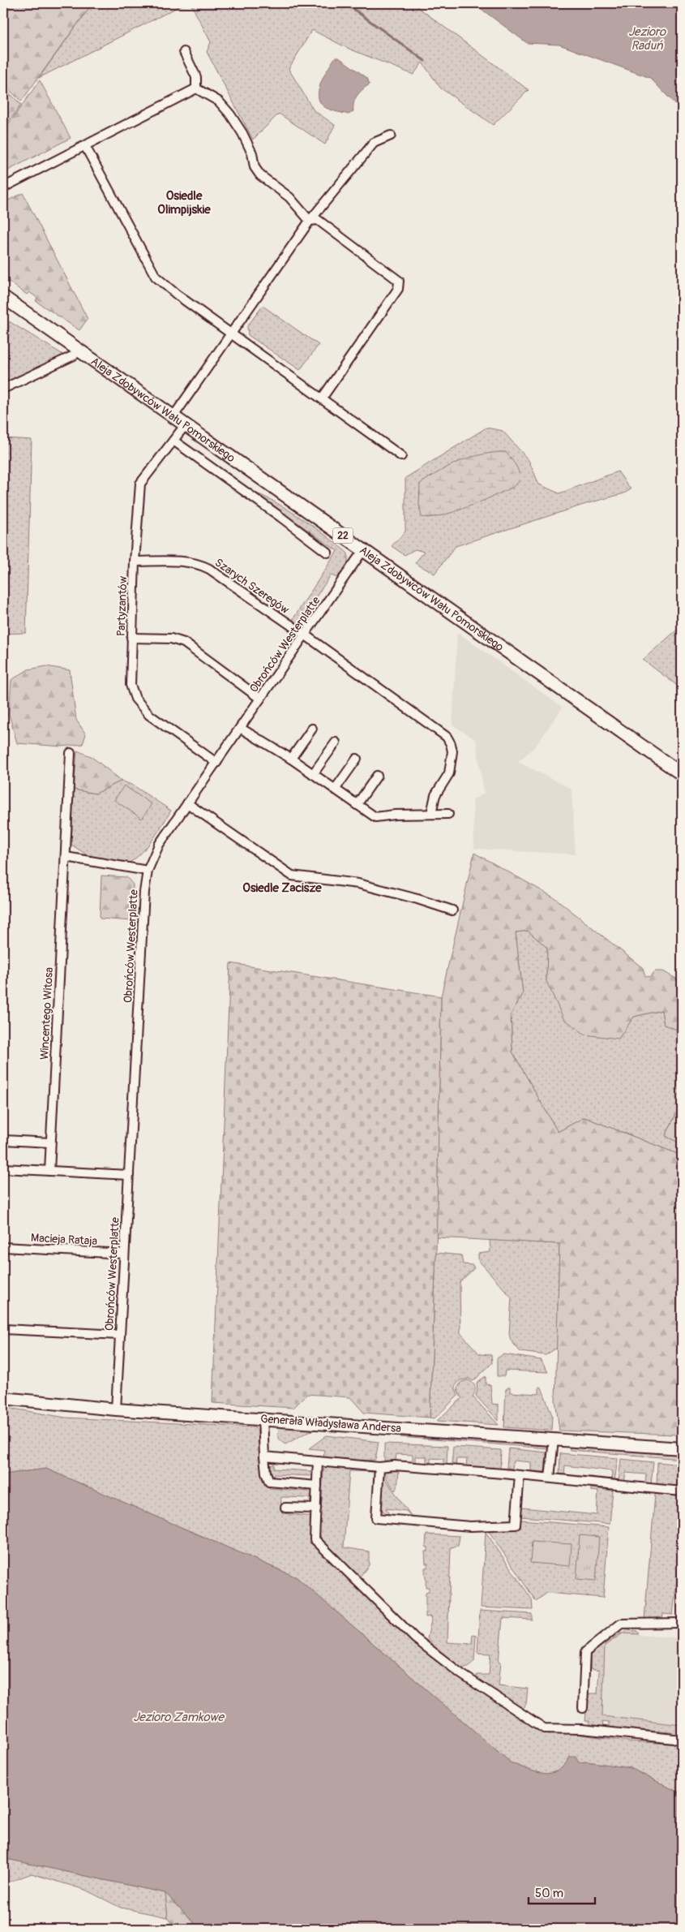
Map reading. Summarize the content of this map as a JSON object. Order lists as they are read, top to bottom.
{
  "streets": {
    "main road": ["Aleja Zdobywców Wału Pomorskiego", "22", "Generała Władysława Andersa"],
    "street": [
      "Szarych Szeregów",
      "Partyzantów",
      "Obrońców Westerplatte",
      "Wincentego Witosa",
      "Macieja Rataja"
    ]
  },
  "crossings": [
    ["Aleja Zdobywców Wału Pomorskiego", "Partyzantów"],
    ["Aleja Zdobywców Wału Pomorskiego", "Obrońców Westerplatte"],
    ["Szarych Szeregów", "Partyzantów"],
    ["Szarych Szeregów", "Obrońców Westerplatte"],
    ["Partyzantów", "Obrońców Westerplatte"],
    ["Obrońców Westerplatte", "Macieja Rataja"],
    ["Obrońców Westerplatte", "Generała Władysława Andersa"]
  ],
  "districts": ["Osiedle Olimpijskie", "Osiedle Zacisze"],
  "water": ["Jezioro Raduń", "Jezioro Zamkowe"],
  "scale_bar": "50 m"
}
